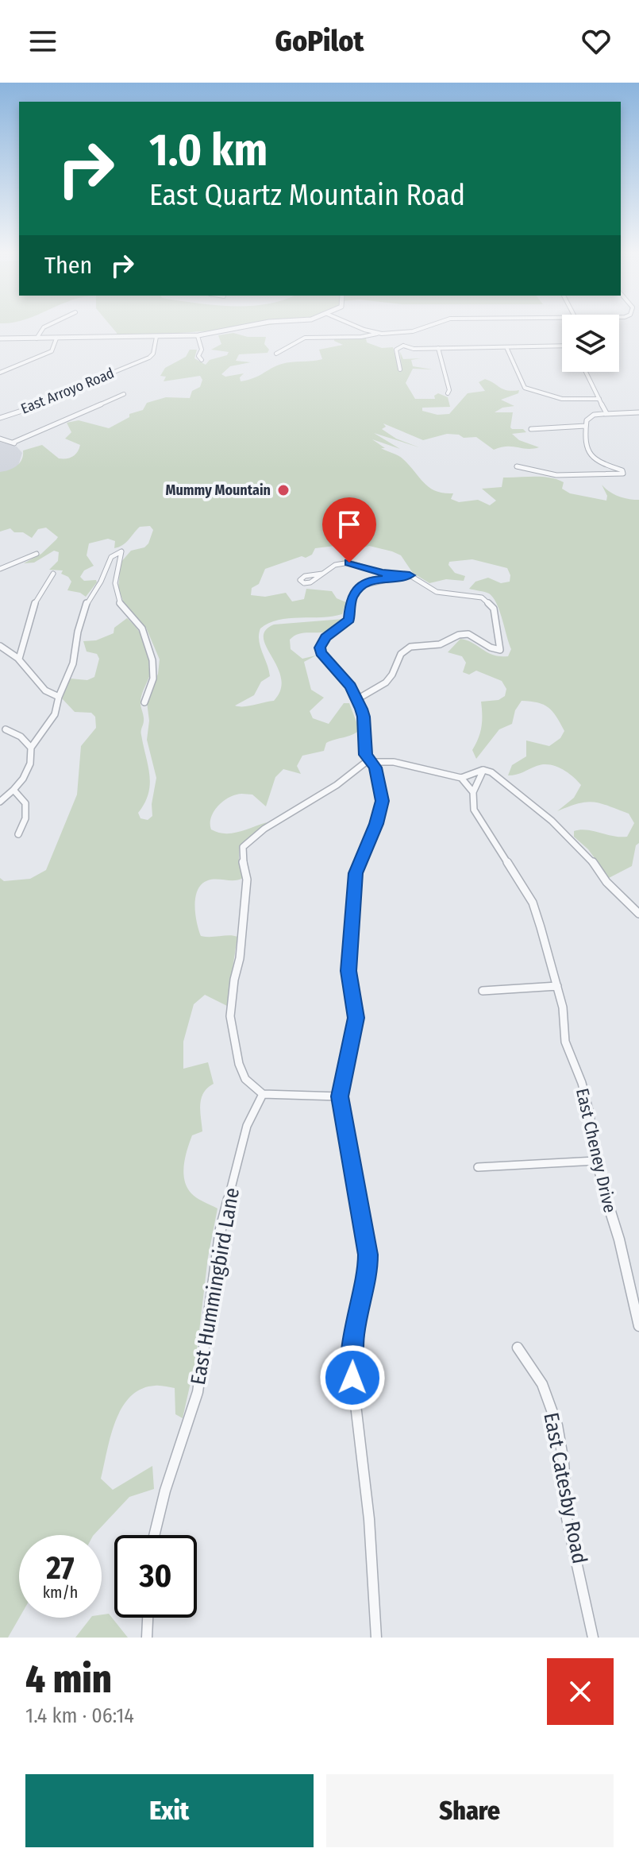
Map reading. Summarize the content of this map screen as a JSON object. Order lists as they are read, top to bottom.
{
  "streets": {
    "street": [
      "East Arroyo Road",
      "East Cheney Drive",
      "East Hummingbird Lane",
      "East Catesby Road"
    ]
  },
  "places": ["Mummy Mountain"],
  "page": {
    "header": "GoPilot",
    "turn": ["1.0 km", "East Quartz Mountain Road"],
    "then": "Then",
    "speed": "27 km/h",
    "limit": "30",
    "heading": ["4 min", "1.4 km · 06:14"],
    "buttons": ["Exit", "Share"]
  }
}
